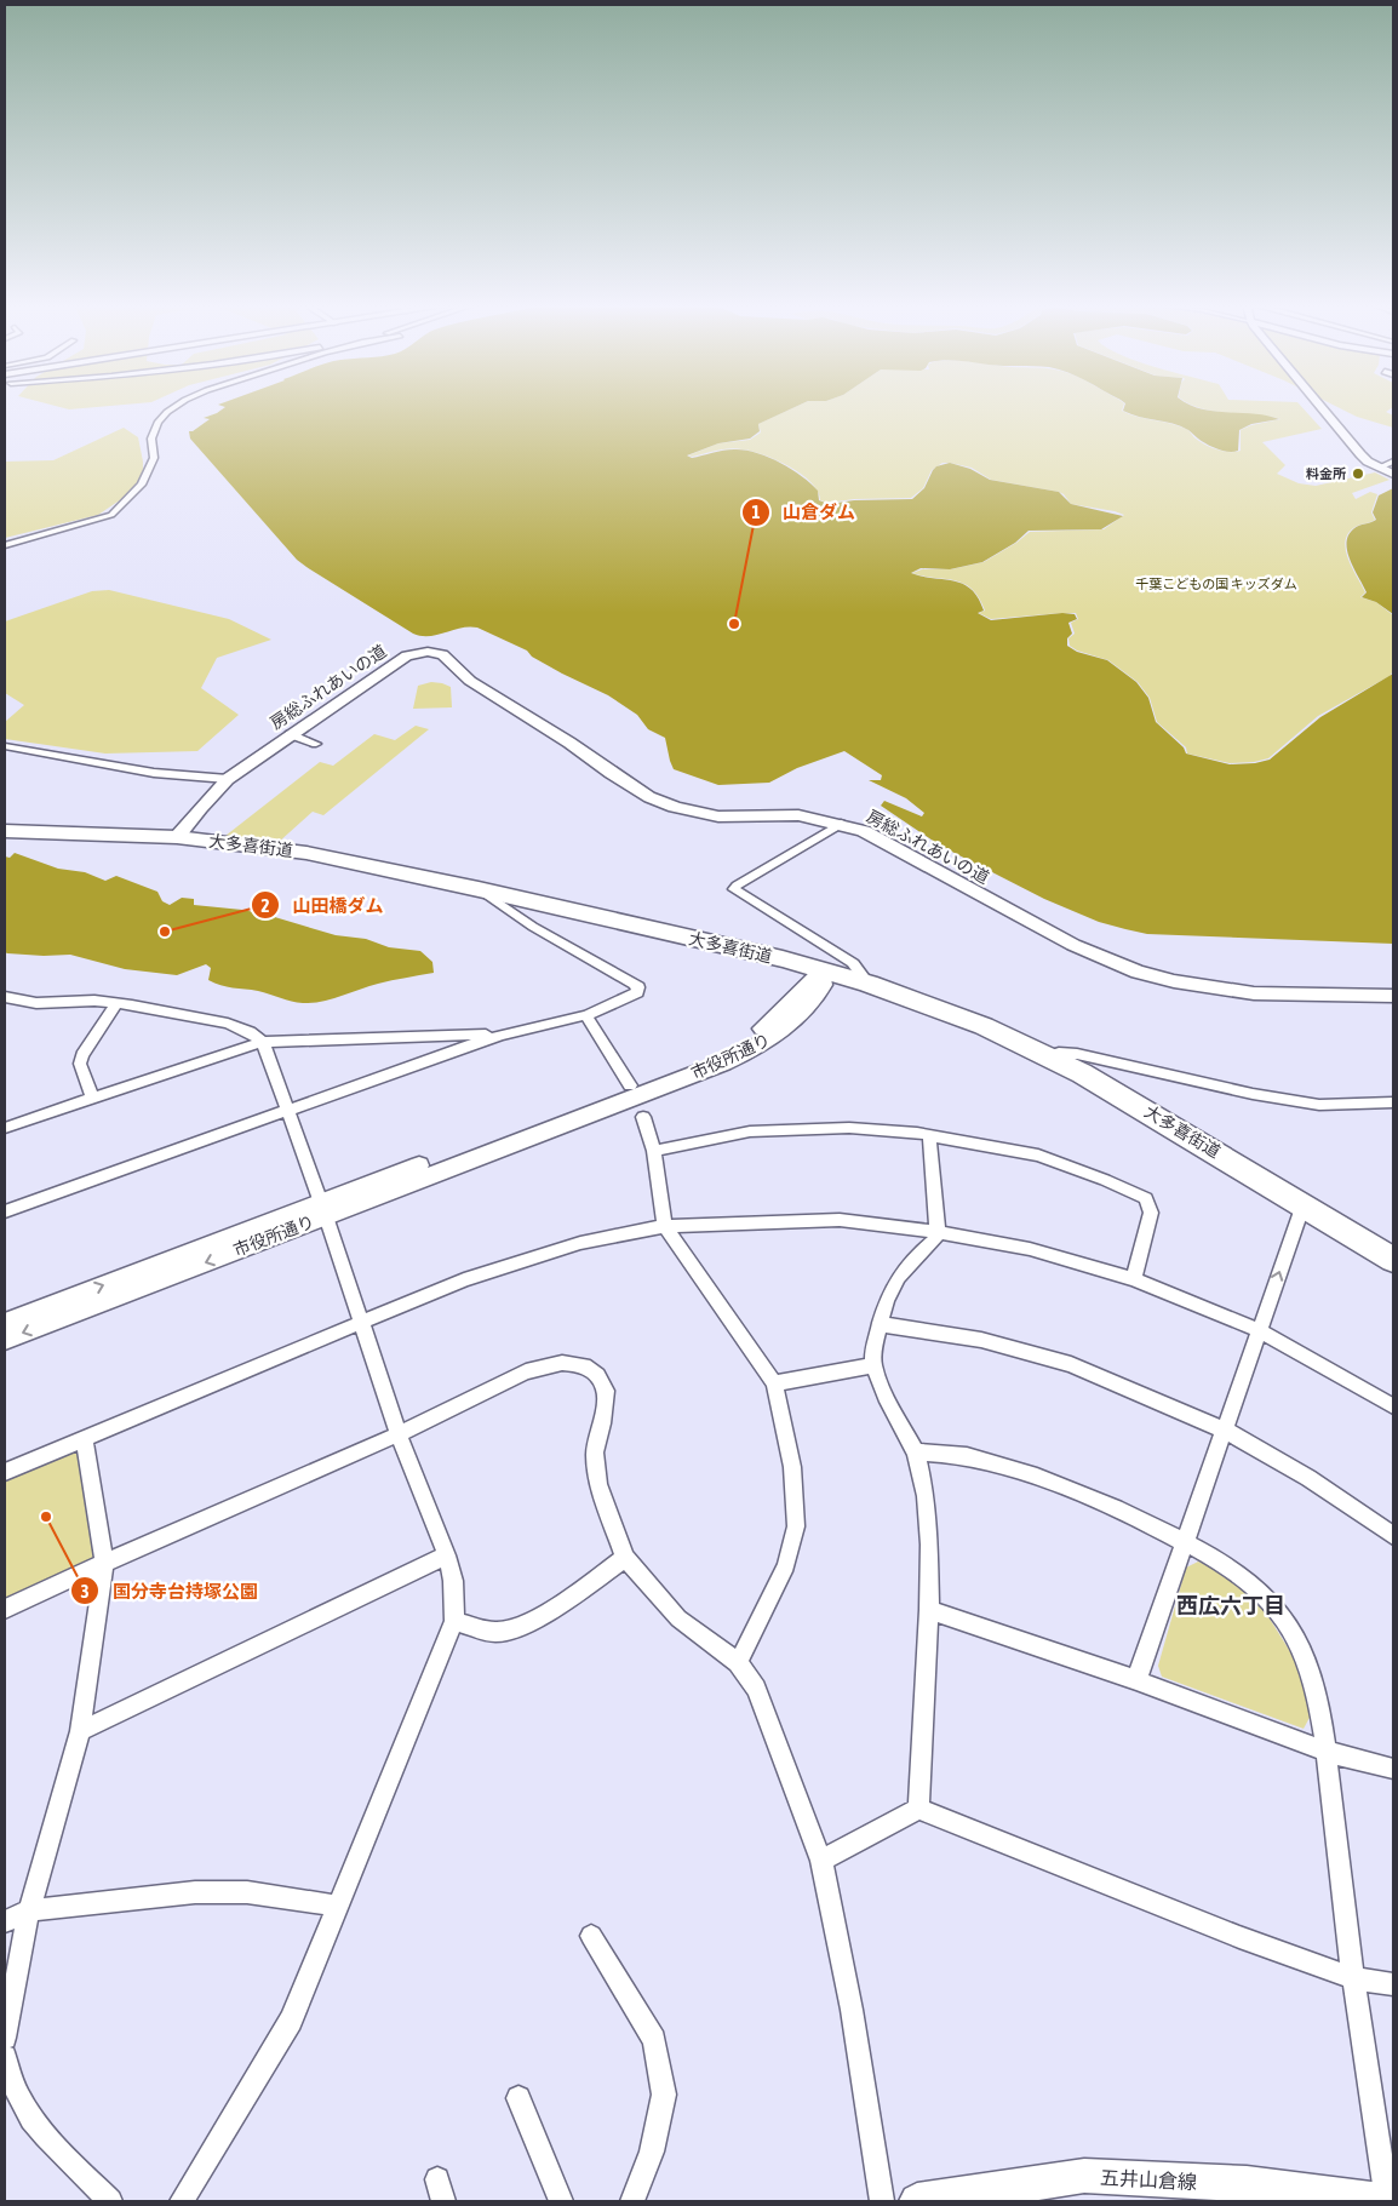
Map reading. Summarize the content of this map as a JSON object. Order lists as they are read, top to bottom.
{
  "streets": {
    "highway": ["大多喜街道"],
    "street": ["房総ふれあいの道", "市役所通り", "五井山倉線"]
  },
  "crossings": [
    ["房総ふれあいの道", "大多喜街道"],
    ["大多喜街道", "市役所通り"]
  ],
  "districts": ["西広六丁目"],
  "parks": ["千葉こどもの国 キッズダム"],
  "places": [
    "料金所",
    "山倉ダム",
    "山田橋ダム",
    "国分寺台持塚公園"
  ]
}
